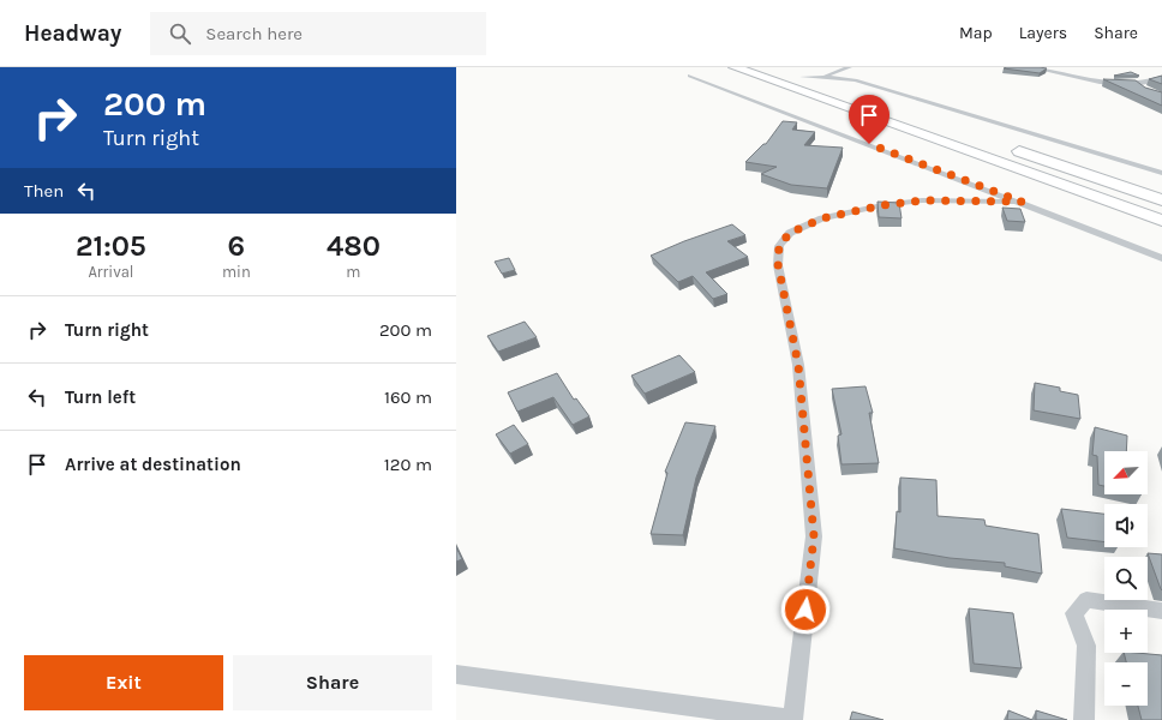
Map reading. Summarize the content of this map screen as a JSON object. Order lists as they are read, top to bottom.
{
  "north": "bottom left",
  "page": {
    "header": "Headway",
    "search": "Search here",
    "nav": ["Map", "Layers", "Share"],
    "turn": ["200 m", "Turn right"],
    "then": "Then",
    "eta": [
      "21:05",
      "Arrival",
      "6",
      "min",
      "480",
      "m"
    ],
    "list": [
      {
        "name": "Turn right",
        "value": "200 m"
      },
      {
        "name": "Turn left",
        "value": "160 m"
      },
      {
        "name": "Arrive at destination",
        "value": "120 m"
      }
    ],
    "map_buttons": ["+", "−"],
    "buttons": ["Exit", "Share"]
  }
}
